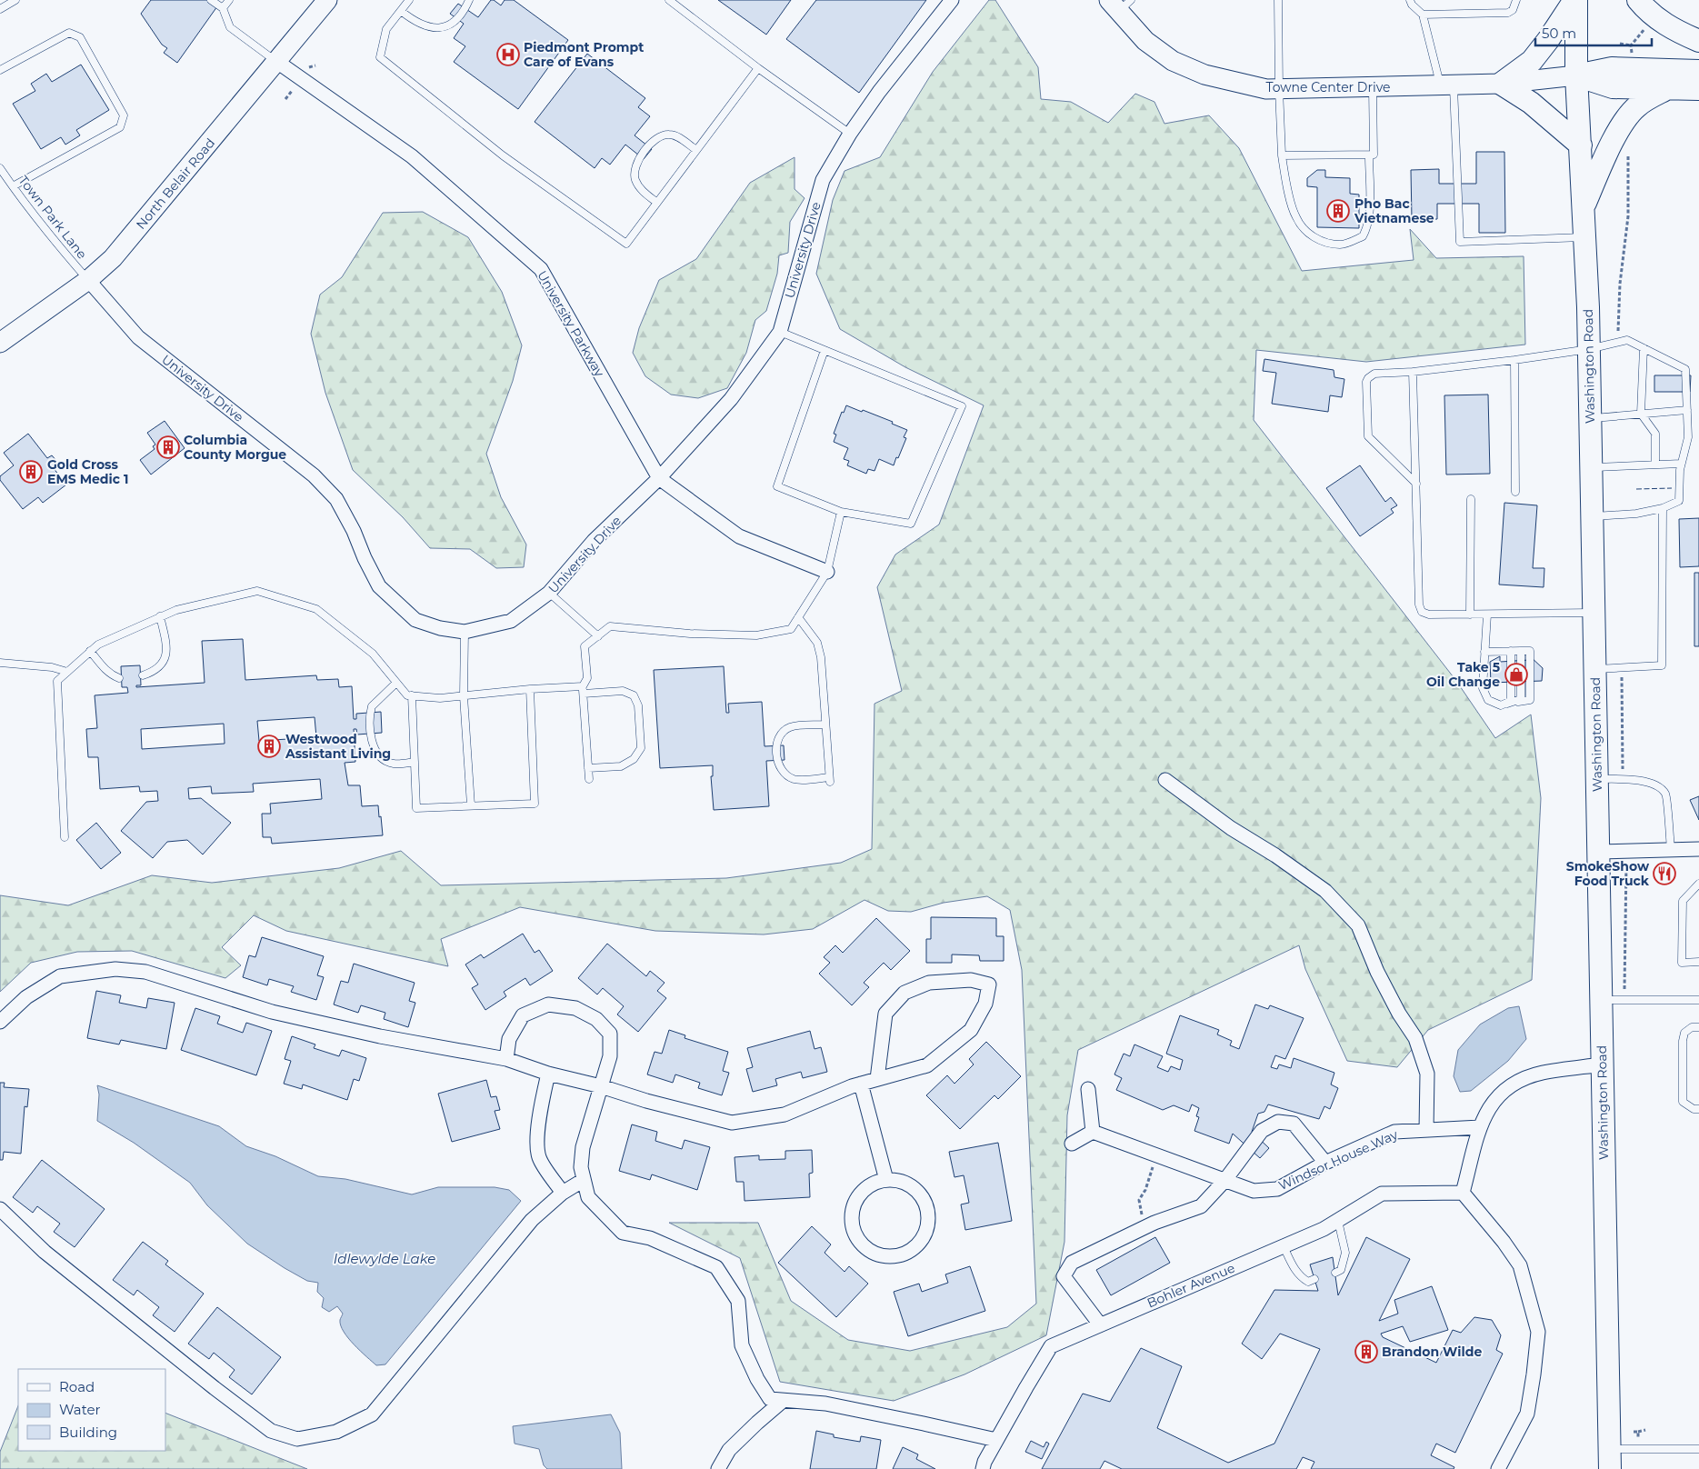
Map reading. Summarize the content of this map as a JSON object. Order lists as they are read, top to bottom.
{
  "streets": {
    "main road": ["Towne Center Drive", "North Belair Road", "Washington Road"],
    "street": [
      "University Drive",
      "University Parkway",
      "Windsor House Way",
      "Bohler Avenue"
    ],
    "lane": ["Town Park Lane"]
  },
  "crossings": [
    ["Towne Center Drive", "Washington Road"],
    ["North Belair Road", "Town Park Lane"],
    ["North Belair Road", "University Drive"],
    ["North Belair Road", "University Parkway"],
    ["Town Park Lane", "University Drive"],
    ["University Drive", "University Parkway"]
  ],
  "water": ["Idlewylde Lake"],
  "places": {
    "hospital": ["Piedmont Prompt Care of Evans"],
    "building": [
      "Pho Bac Vietnamese",
      "Columbia County Morgue",
      "Gold Cross EMS Medic 1",
      "Westwood Assistant Living",
      "Brandon Wilde"
    ],
    "shop": ["Take 5 Oil Change"],
    "restaurant": ["SmokeShow Food Truck"]
  },
  "legend": ["Road", "Water", "Building"],
  "scale_bar": "50 m"
}
